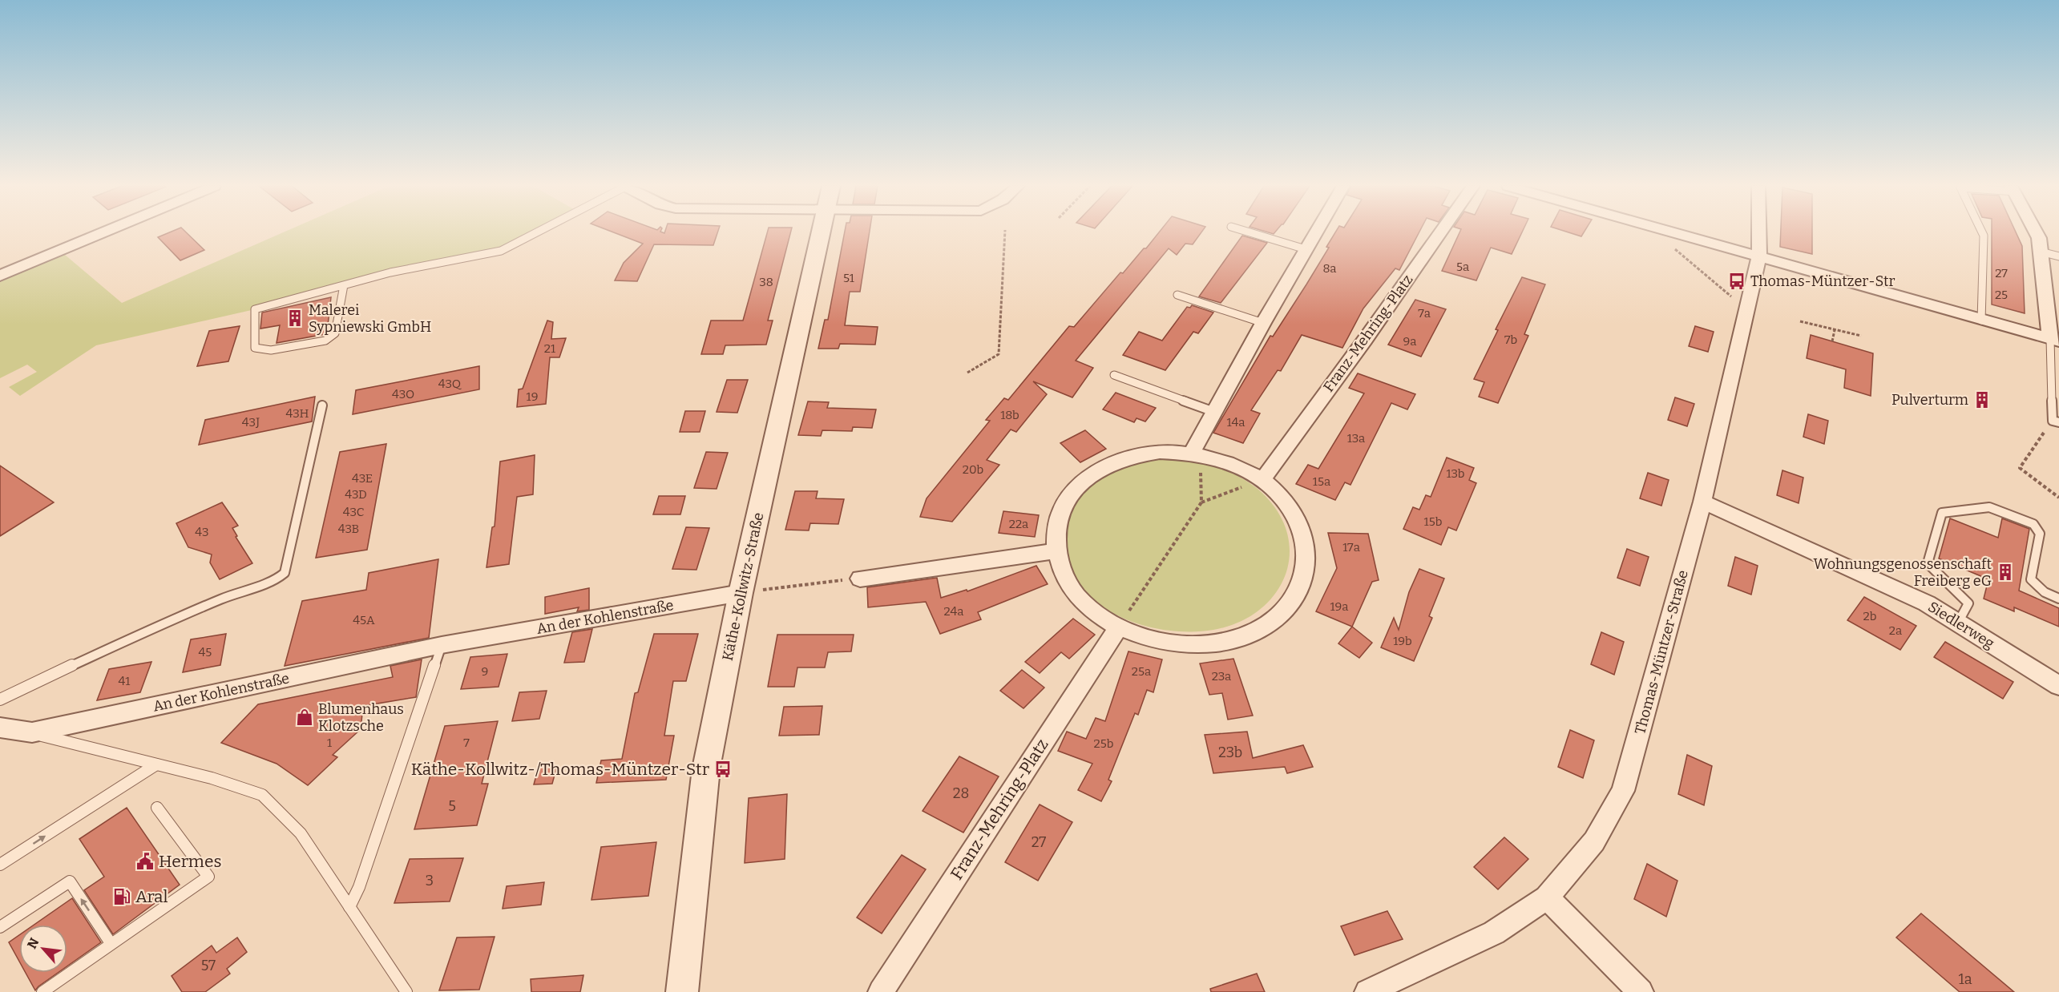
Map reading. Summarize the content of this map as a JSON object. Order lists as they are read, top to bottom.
{
  "streets": {
    "street": [
      "Franz-Mehring-Platz",
      "Käthe-Kollwitz-Straße",
      "An der Kohlenstraße",
      "Siedlerweg",
      "Thomas-Müntzer-Straße"
    ]
  },
  "crossings": [
    ["Käthe-Kollwitz-Straße", "An der Kohlenstraße"],
    ["Siedlerweg", "Thomas-Müntzer-Straße"]
  ],
  "places": {
    "bus stop": ["Thomas-Müntzer-Str", "Käthe-Kollwitz-/Thomas-Müntzer-Str"],
    "building": ["Malerei Sypniewski GmbH", "Pulverturm", "Wohnungsgenossenschaft Freiberg eG"],
    "shop": ["Blumenhaus Klotzsche"],
    "public building": ["Hermes"],
    "fuel station": ["Aral"]
  },
  "house_numbers": [
    "5a",
    "8a",
    "27",
    "51",
    "38",
    "25",
    "7a",
    "7b",
    "9a",
    "21",
    "43Q",
    "43O",
    "19",
    "43H",
    "18b",
    "43J",
    "14a",
    "13a",
    "20b",
    "13b",
    "43E",
    "15a",
    "43D",
    "43C",
    "15b",
    "22a",
    "43B",
    "43",
    "17a",
    "19a",
    "24a",
    "2b",
    "45A",
    "2a",
    "19b",
    "45",
    "9",
    "25a",
    "23a",
    "41",
    "1",
    "7",
    "25b",
    "23b",
    "28",
    "5",
    "27",
    "3",
    "57",
    "1a"
  ],
  "north": "top left"
}
